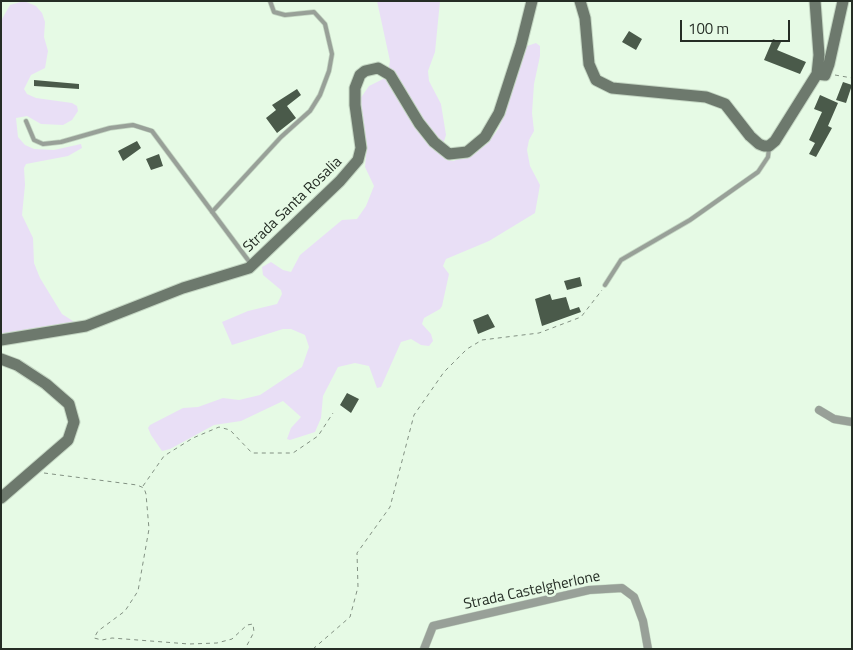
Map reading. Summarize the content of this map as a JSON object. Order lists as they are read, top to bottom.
{
  "streets": {
    "street": ["Strada Santa Rosalia", "Strada Castelgherlone"]
  },
  "scale_bar": "100 m"
}
